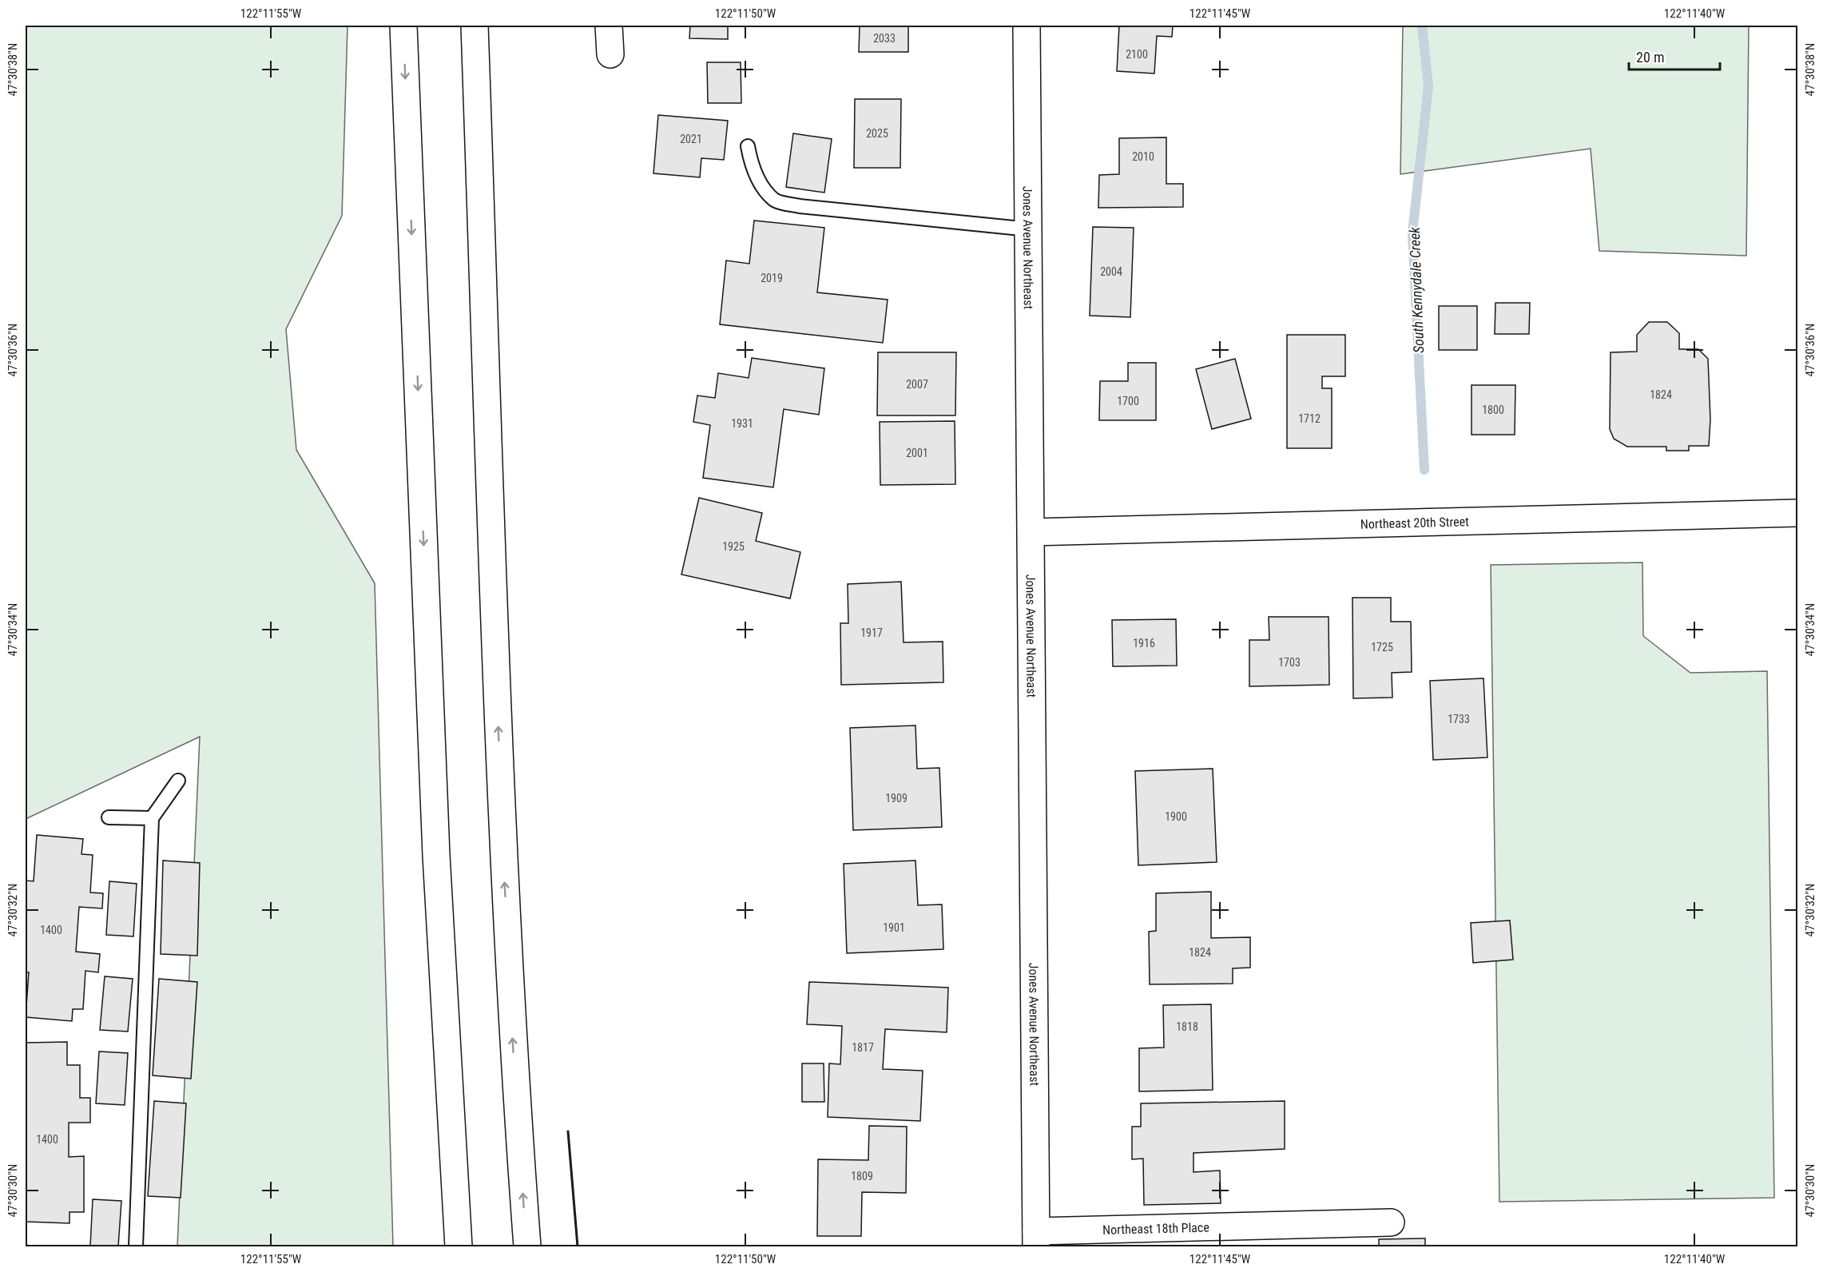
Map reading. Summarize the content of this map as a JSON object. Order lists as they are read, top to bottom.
{
  "streets": {
    "main road": ["Jones Avenue Northeast", "Northeast 20th Street", "Northeast 18th Place"]
  },
  "crossings": [
    ["Jones Avenue Northeast", "Northeast 20th Street"],
    ["Jones Avenue Northeast", "Northeast 18th Place"]
  ],
  "water": ["South Kennydale Creek"],
  "house_numbers": [
    "2033",
    "2100",
    "2025",
    "2021",
    "2010",
    "2004",
    "2019",
    "2007",
    "1824",
    "1700",
    "1800",
    "1712",
    "1931",
    "2001",
    "1925",
    "1917",
    "1916",
    "1725",
    "1703",
    "1733",
    "1909",
    "1900",
    "1901",
    "1400",
    "1824",
    "1818",
    "1817",
    "1400",
    "1809"
  ],
  "scale_bar": "20 m",
  "coordinates": [
    "122°11'55\"W",
    "122°11'50\"W",
    "122°11'45\"W",
    "122°11'40\"W",
    "47°30'38\"N",
    "47°30'36\"N",
    "47°30'34\"N",
    "47°30'32\"N",
    "47°30'30\"N"
  ]
}
